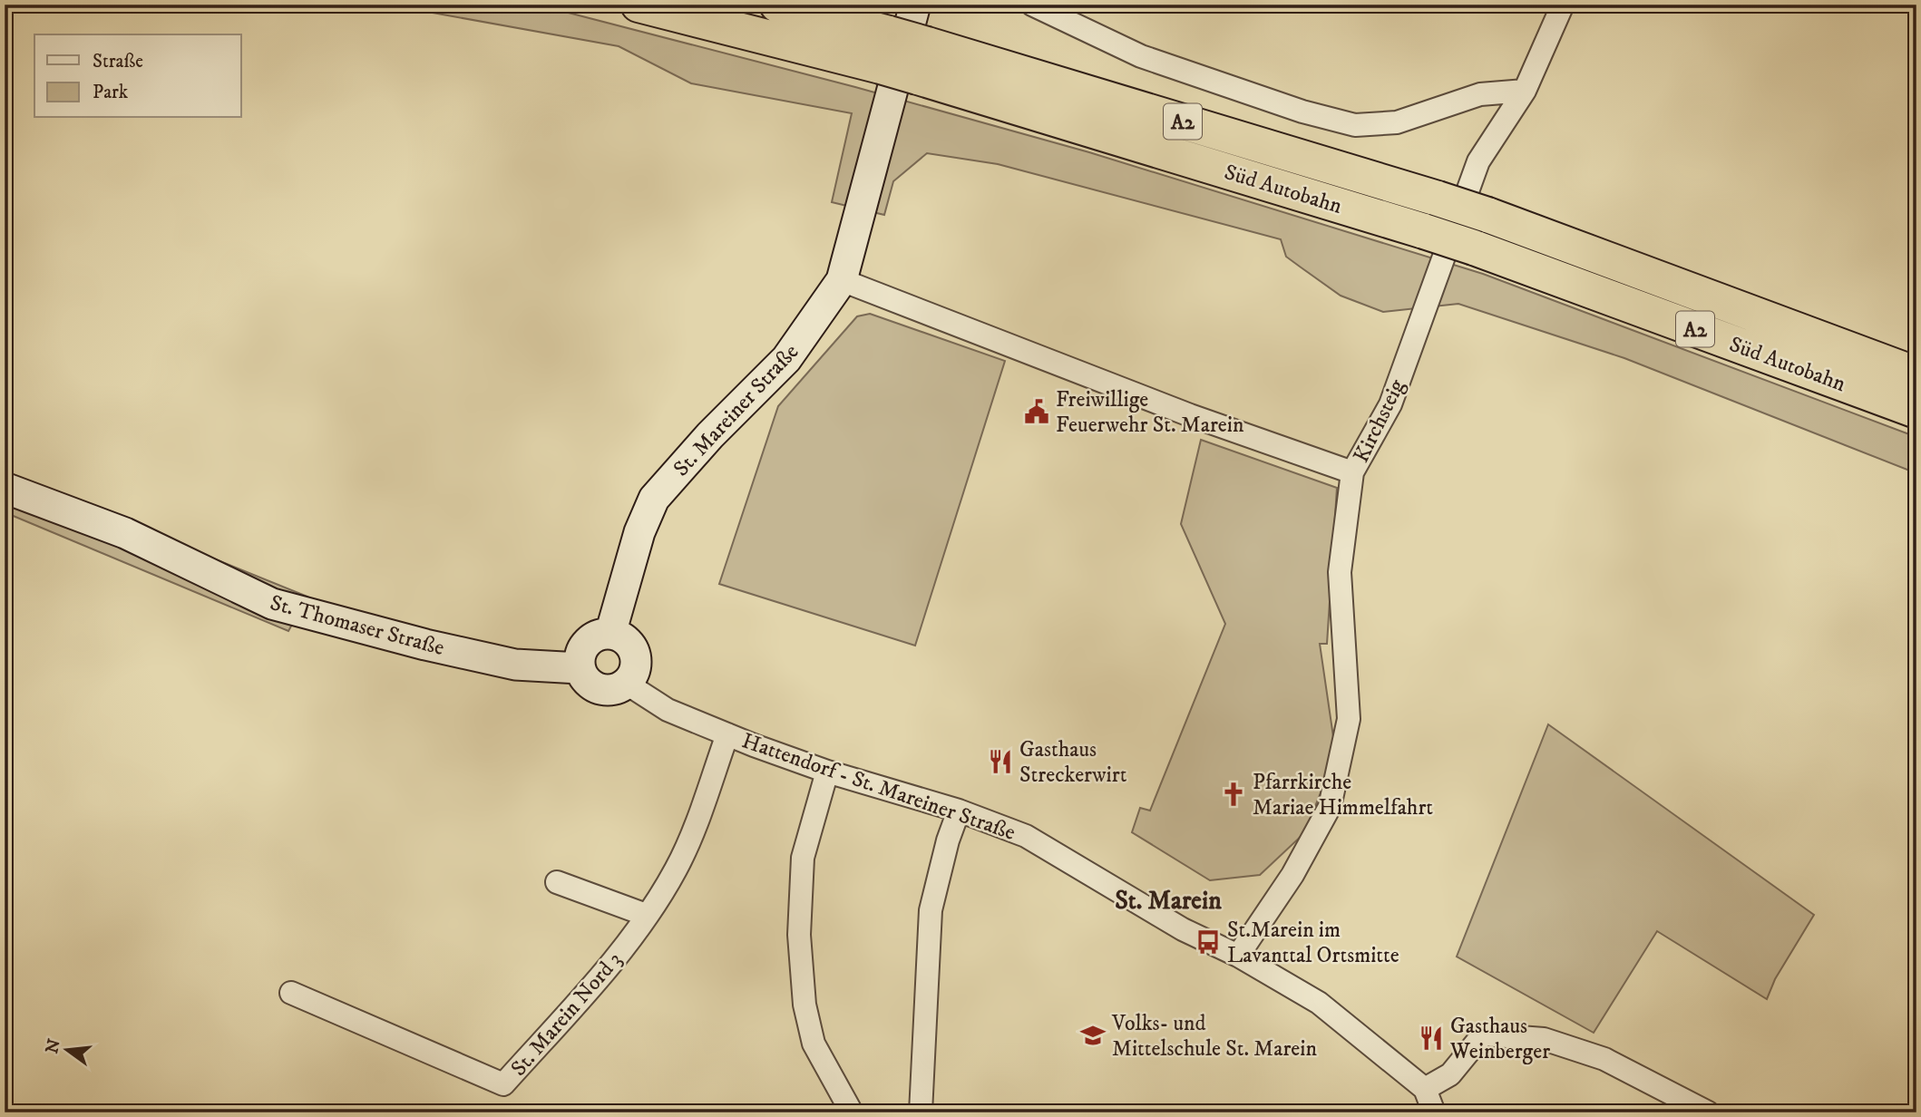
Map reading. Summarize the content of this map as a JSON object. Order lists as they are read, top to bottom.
{
  "streets": {
    "highway": ["A2", "Süd Autobahn"],
    "main road": ["St. Mareiner Straße", "St. Thomaser Straße"],
    "street": ["Kirchsteig", "Hattendorf - St. Mareiner Straße", "St. Marein Nord 3"]
  },
  "crossings": [
    ["St. Mareiner Straße", "St. Thomaser Straße"],
    ["St. Mareiner Straße", "Hattendorf - St. Mareiner Straße"],
    ["Kirchsteig", "Hattendorf - St. Mareiner Straße"],
    ["St. Thomaser Straße", "Hattendorf - St. Mareiner Straße"],
    ["Hattendorf - St. Mareiner Straße", "St. Marein Nord 3"]
  ],
  "districts": ["St. Marein"],
  "places": {
    "public building": ["Freiwillige Feuerwehr St. Marein"],
    "restaurant": ["Gasthaus Streckerwirt", "Gasthaus Weinberger"],
    "church": ["Pfarrkirche Mariae Himmelfahrt"],
    "bus stop": ["St.Marein im Lavanttal Ortsmitte"],
    "school or university": ["Volks- und Mittelschule St. Marein"]
  },
  "legend": ["Straße", "Park"],
  "north": "left"
}
